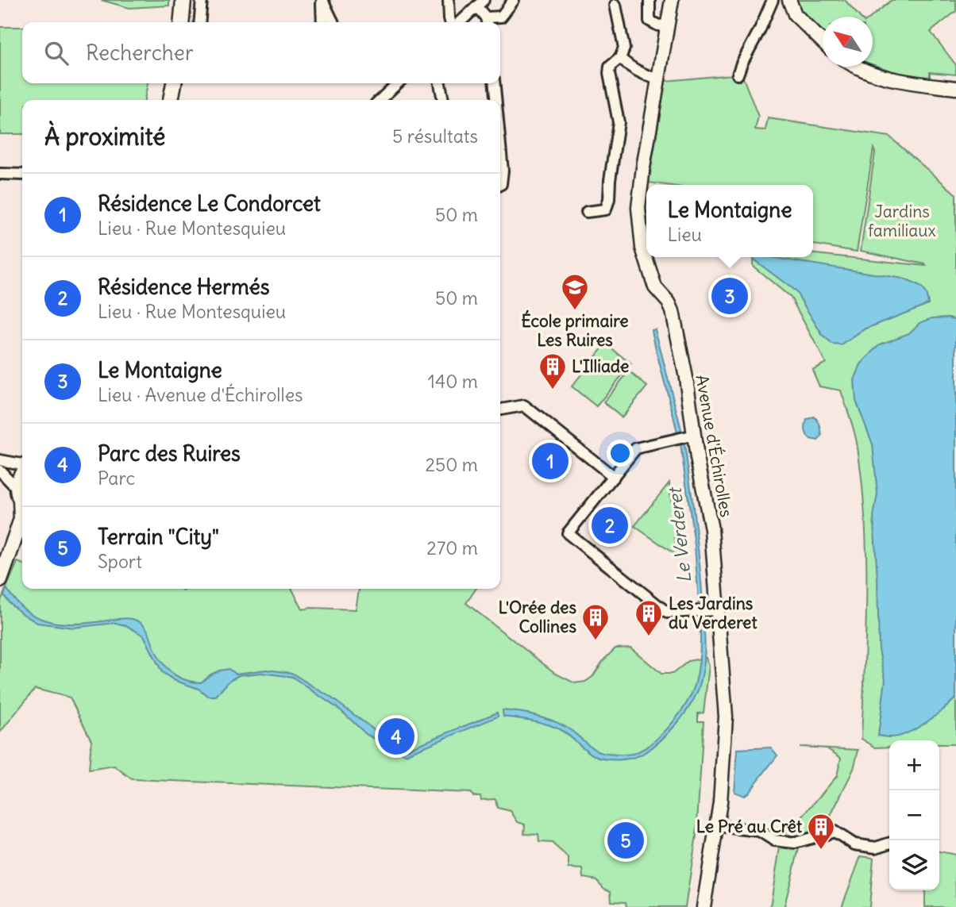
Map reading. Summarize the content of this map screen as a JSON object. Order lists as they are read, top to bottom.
{
  "streets": {
    "street": ["Avenue d'Échirolles"]
  },
  "water": ["Le Verderet"],
  "parks": ["Jardins familiaux"],
  "places": {
    "school or university": ["École primaire Les Ruires"],
    "building": [
      "L'Illiade",
      "Les Jardins du Verderet",
      "L'Orée des Collines",
      "Le Pré au Crêt"
    ]
  },
  "north": "top left",
  "page": {
    "search": "Rechercher",
    "heading": ["À proximité", "5 résultats"],
    "list": [
      {
        "mark": "1",
        "name": "Résidence Le Condorcet",
        "note": "Lieu · Rue Montesquieu",
        "value": "50 m"
      },
      {
        "mark": "2",
        "name": "Résidence Hermés",
        "note": "Lieu · Rue Montesquieu",
        "value": "50 m"
      },
      {
        "mark": "3",
        "name": "Le Montaigne",
        "note": "Lieu · Avenue d'Échirolles",
        "value": "140 m"
      },
      {
        "mark": "4",
        "name": "Parc des Ruires",
        "note": "Parc",
        "value": "250 m"
      },
      {
        "mark": "5",
        "name": "Terrain \"City\"",
        "note": "Sport",
        "value": "270 m"
      }
    ],
    "popup": ["Le Montaigne", "Lieu"],
    "pins": [
      "3",
      "1",
      "2",
      "4",
      "5"
    ],
    "map_buttons": ["+", "−"]
  }
}
